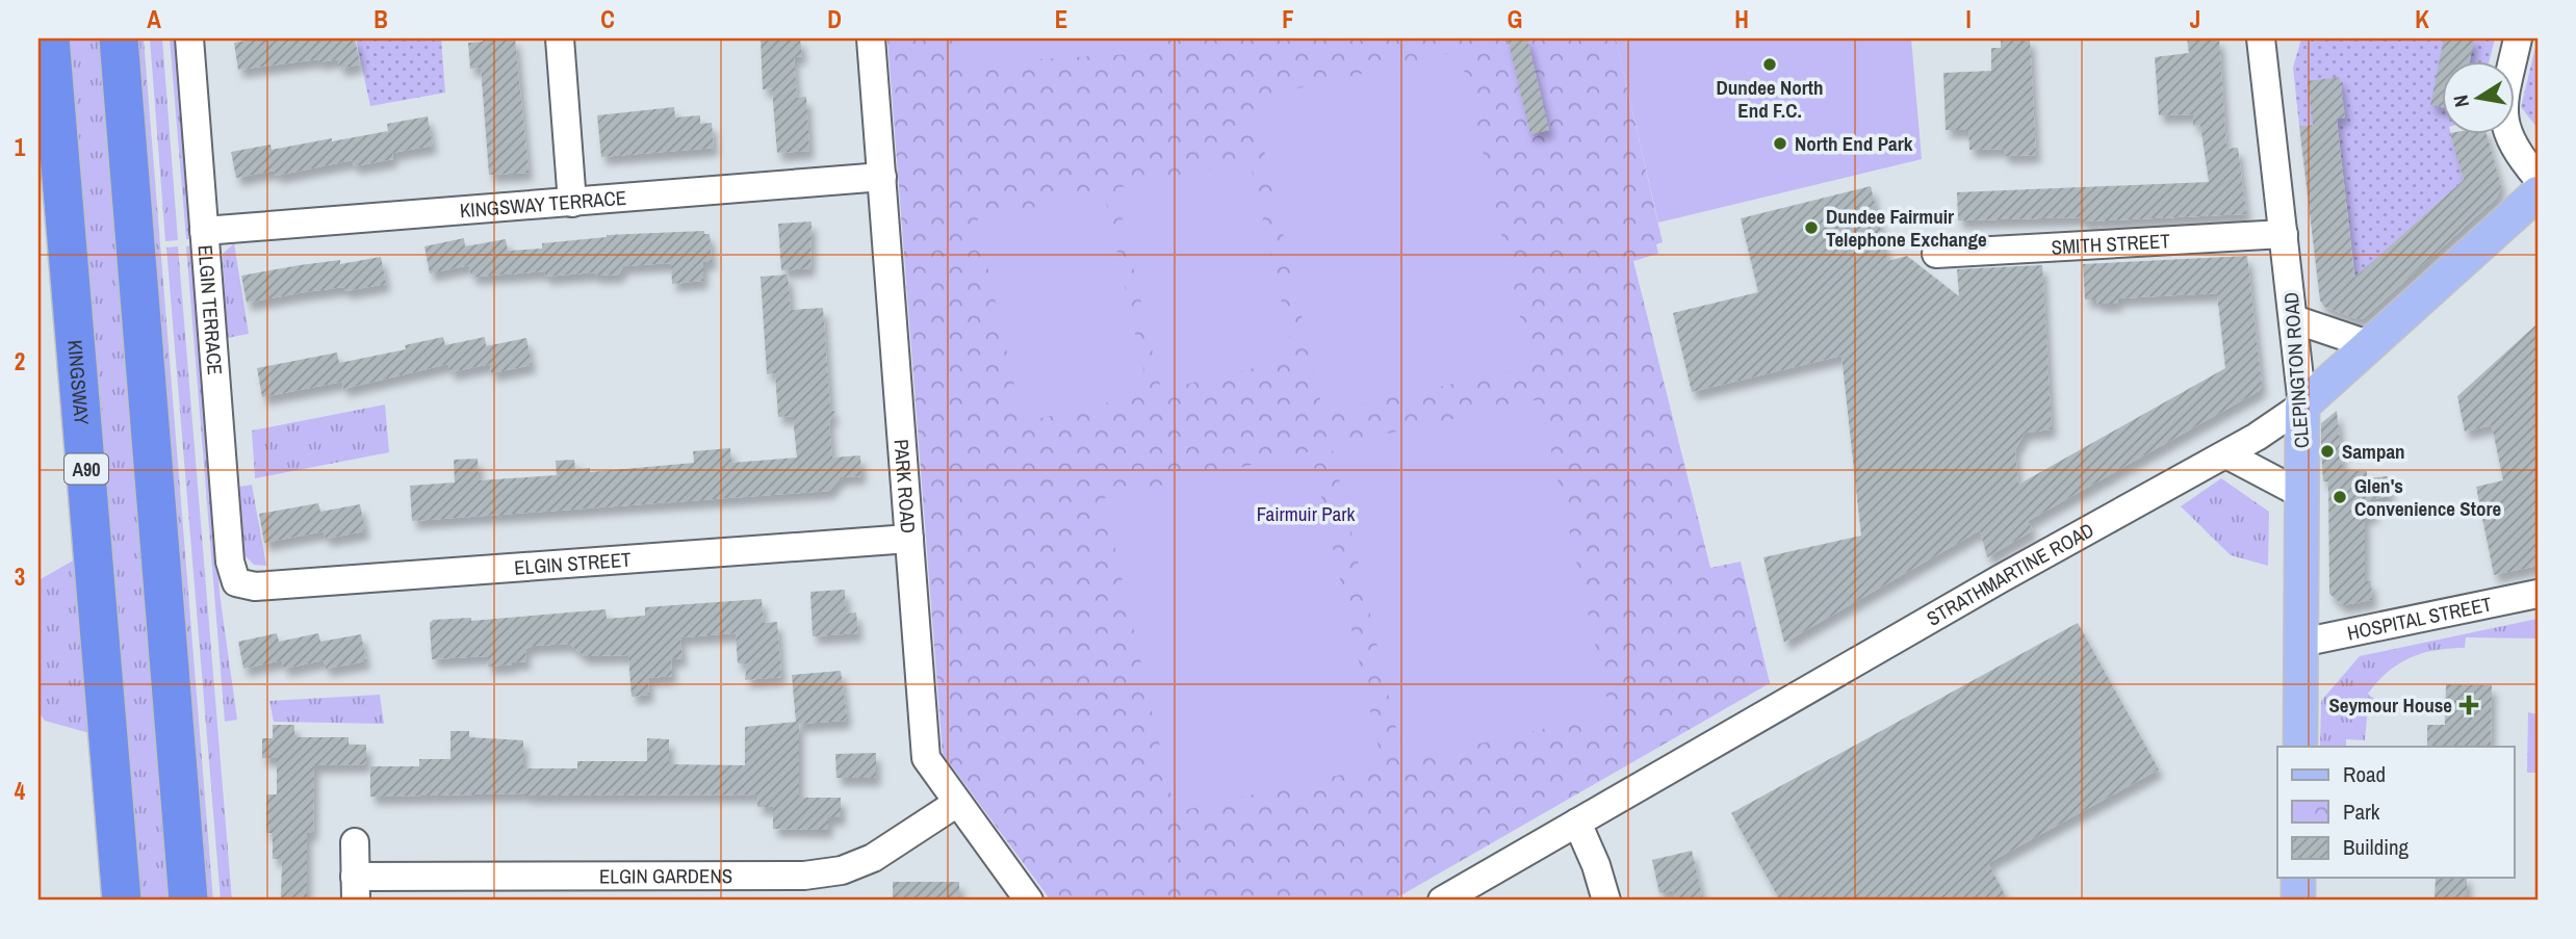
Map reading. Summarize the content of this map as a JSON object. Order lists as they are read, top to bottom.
{
  "streets": {
    "highway": ["KINGSWAY", "A90"],
    "main road": ["CLEPINGTON ROAD", "STRATHMARTINE ROAD"],
    "street": [
      "KINGSWAY TERRACE",
      "SMITH STREET",
      "ELGIN TERRACE",
      "PARK ROAD",
      "ELGIN STREET",
      "HOSPITAL STREET",
      "ELGIN GARDENS"
    ]
  },
  "crossings": [
    ["KINGSWAY TERRACE", "ELGIN TERRACE"],
    ["KINGSWAY TERRACE", "PARK ROAD"],
    ["SMITH STREET", "CLEPINGTON ROAD"],
    ["ELGIN TERRACE", "ELGIN STREET"],
    ["CLEPINGTON ROAD", "STRATHMARTINE ROAD"],
    ["CLEPINGTON ROAD", "HOSPITAL STREET"],
    ["PARK ROAD", "ELGIN STREET"],
    ["PARK ROAD", "ELGIN GARDENS"]
  ],
  "parks": ["Fairmuir Park"],
  "places": {
    "other": [
      "Dundee North End F.C.",
      "North End Park",
      "Dundee Fairmuir Telephone Exchange",
      "Sampan",
      "Glen's Convenience Store"
    ],
    "health": ["Seymour House"]
  },
  "legend": ["Road", "Park", "Building"],
  "north": "left",
  "grid": {
    "columns": [
      "A",
      "B",
      "C",
      "D",
      "E",
      "F",
      "G",
      "H",
      "I",
      "J",
      "K"
    ],
    "rows": [
      "1",
      "2",
      "3",
      "4"
    ]
  }
}
